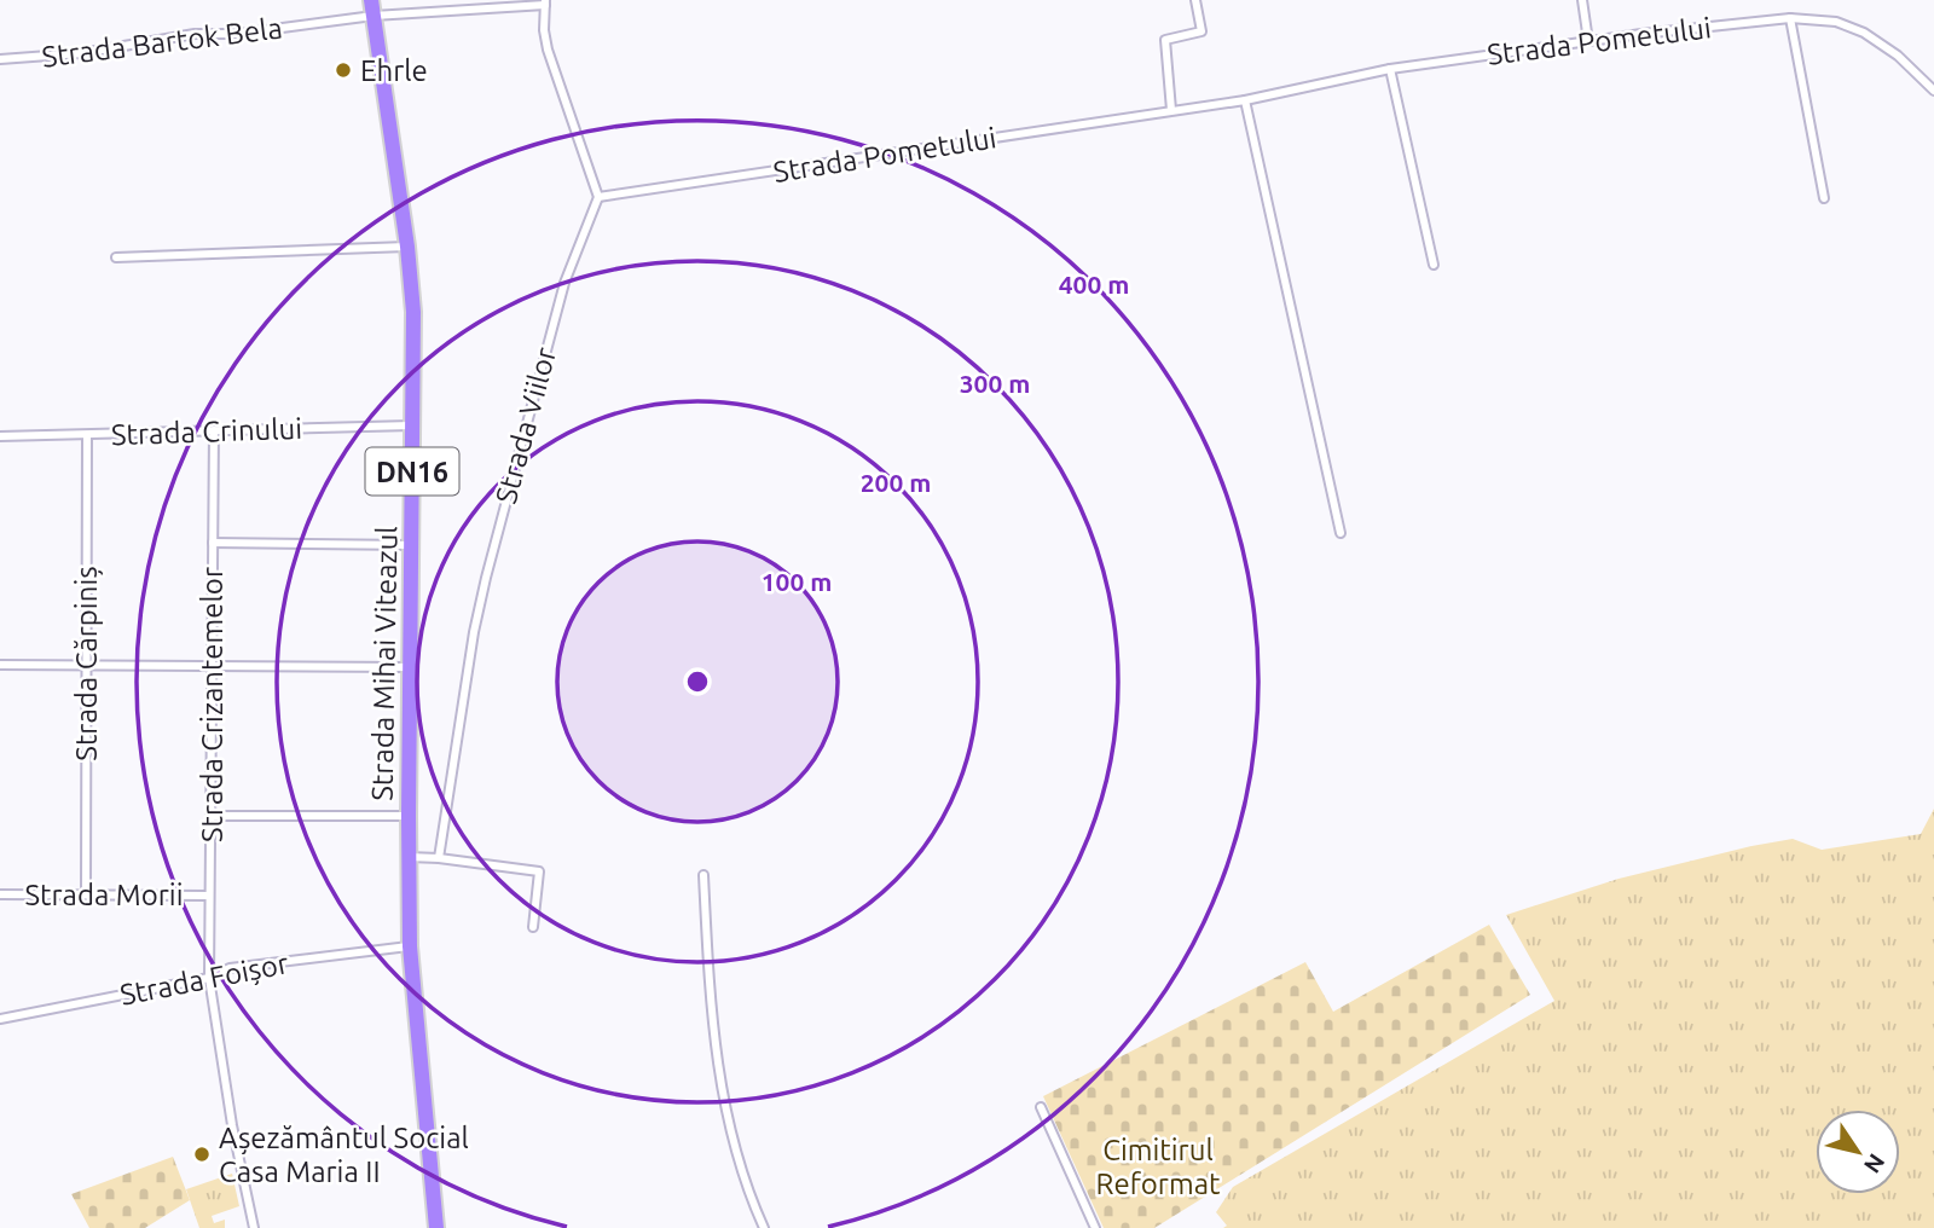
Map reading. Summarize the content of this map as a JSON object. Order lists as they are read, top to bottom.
{
  "streets": {
    "highway": ["DN16", "Strada Mihai Viteazul"],
    "street": [
      "Strada Pometului",
      "Strada Bartok Bela",
      "Strada Viilor",
      "Strada Crinului",
      "Strada Cărpiniș",
      "Strada Crizantemelor",
      "Strada Morii",
      "Strada Foișor"
    ]
  },
  "crossings": [
    ["Strada Pometului", "Strada Viilor"],
    ["Strada Bartok Bela", "Strada Mihai Viteazul"],
    ["Strada Crinului", "Strada Cărpiniș"],
    ["Strada Crinului", "Strada Mihai Viteazul"],
    ["Strada Crinului", "Strada Crizantemelor"],
    ["Strada Cărpiniș", "Strada Morii"],
    ["Strada Mihai Viteazul", "Strada Foișor"],
    ["Strada Crizantemelor", "Strada Morii"],
    ["Strada Crizantemelor", "Strada Foișor"]
  ],
  "parks": ["Cimitirul Reformat"],
  "places": ["Ehrle", "Așezământul Social Casa Maria II"],
  "north": "bottom right",
  "rings": [
    "400 m",
    "300 m",
    "200 m",
    "100 m"
  ]
}
